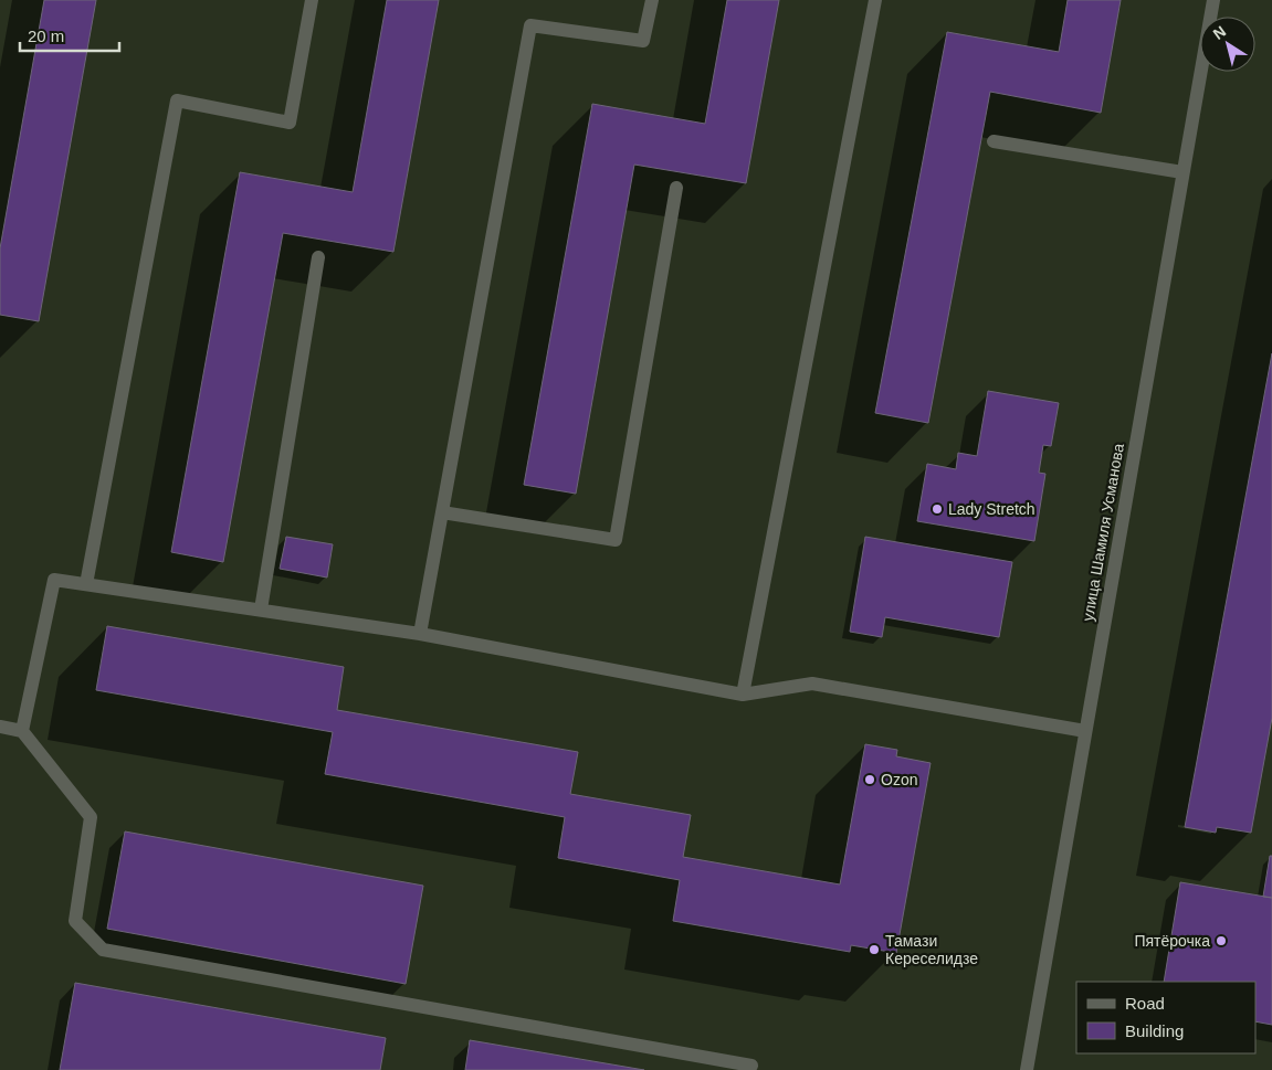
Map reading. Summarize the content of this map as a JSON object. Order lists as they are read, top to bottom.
{
  "streets": {
    "street": ["улица Шамиля Усманова"]
  },
  "places": [
    "Lady Stretch",
    "Ozon",
    "Пятёрочка",
    "Тамази Кереселидзе"
  ],
  "legend": ["Road", "Building"],
  "scale_bar": "20 m",
  "north": "top left"
}
